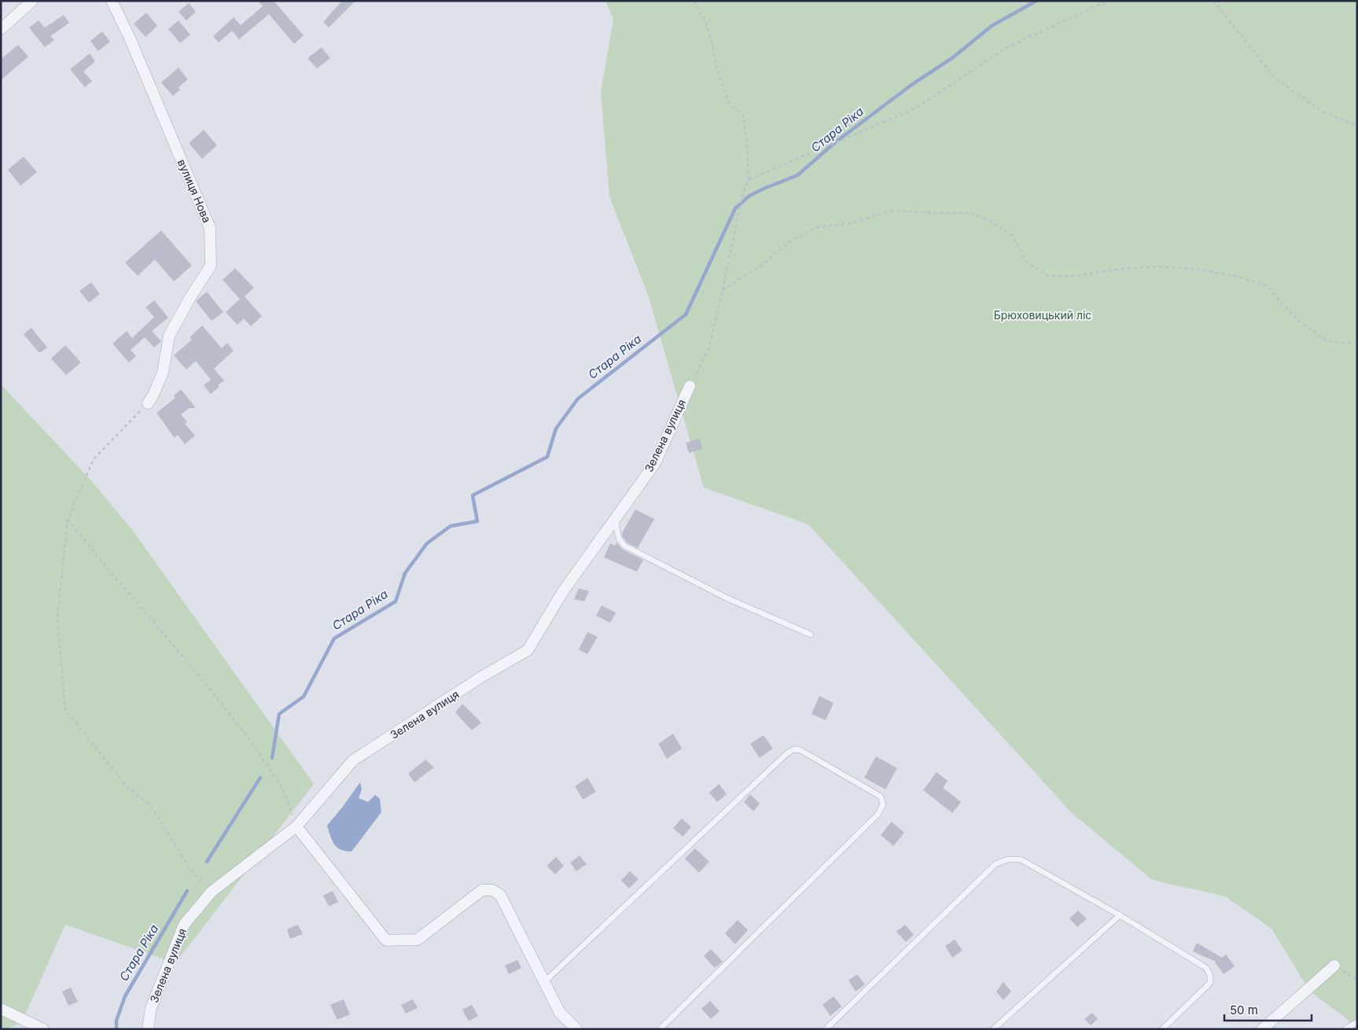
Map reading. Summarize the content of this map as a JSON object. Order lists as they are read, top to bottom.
{
  "streets": {
    "street": ["вулиця Нова", "Зелена вулиця"]
  },
  "water": ["Стара Ріка"],
  "parks": ["Брюховицький ліс"],
  "scale_bar": "50 m"
}
